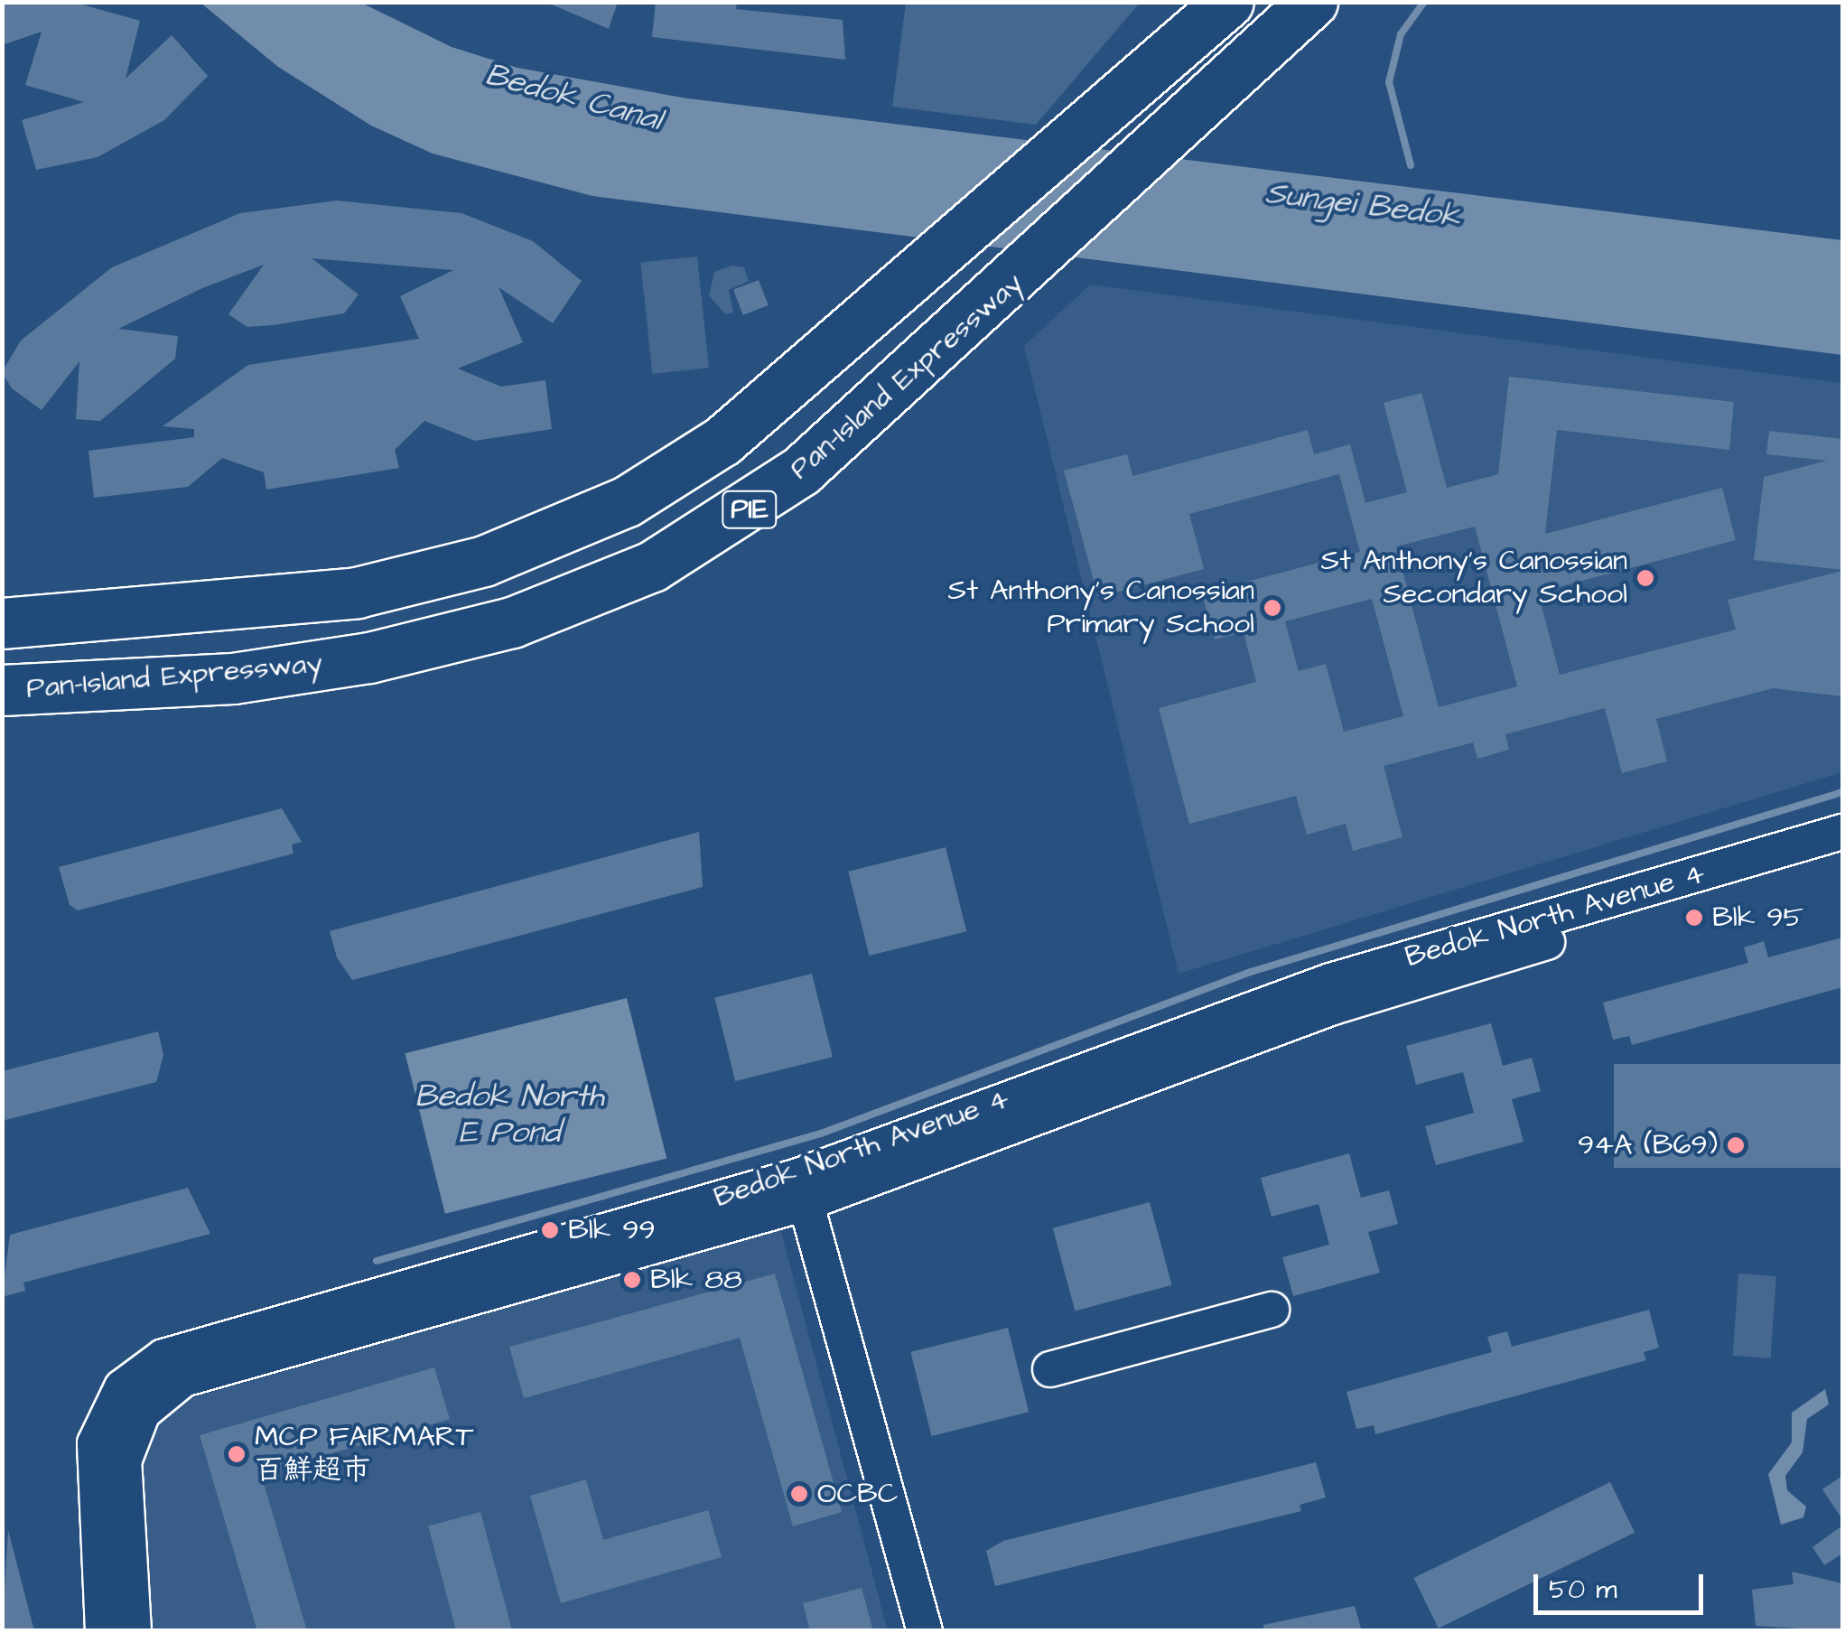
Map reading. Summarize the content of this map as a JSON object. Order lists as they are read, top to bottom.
{
  "streets": {
    "highway": ["Pan-Island Expressway", "PIE"],
    "street": ["Bedok North Avenue 4"]
  },
  "water": ["Bedok Canal", "Sungei Bedok", "Bedok North E Pond"],
  "places": [
    "St Anthony's Canossian Secondary School",
    "St Anthony's Canossian Primary School",
    "Blk 95",
    "94A (B69)",
    "Blk 99",
    "Blk 88",
    "MCP FAIRMART 百鮮超市",
    "OCBC"
  ],
  "scale_bar": "50 m"
}
